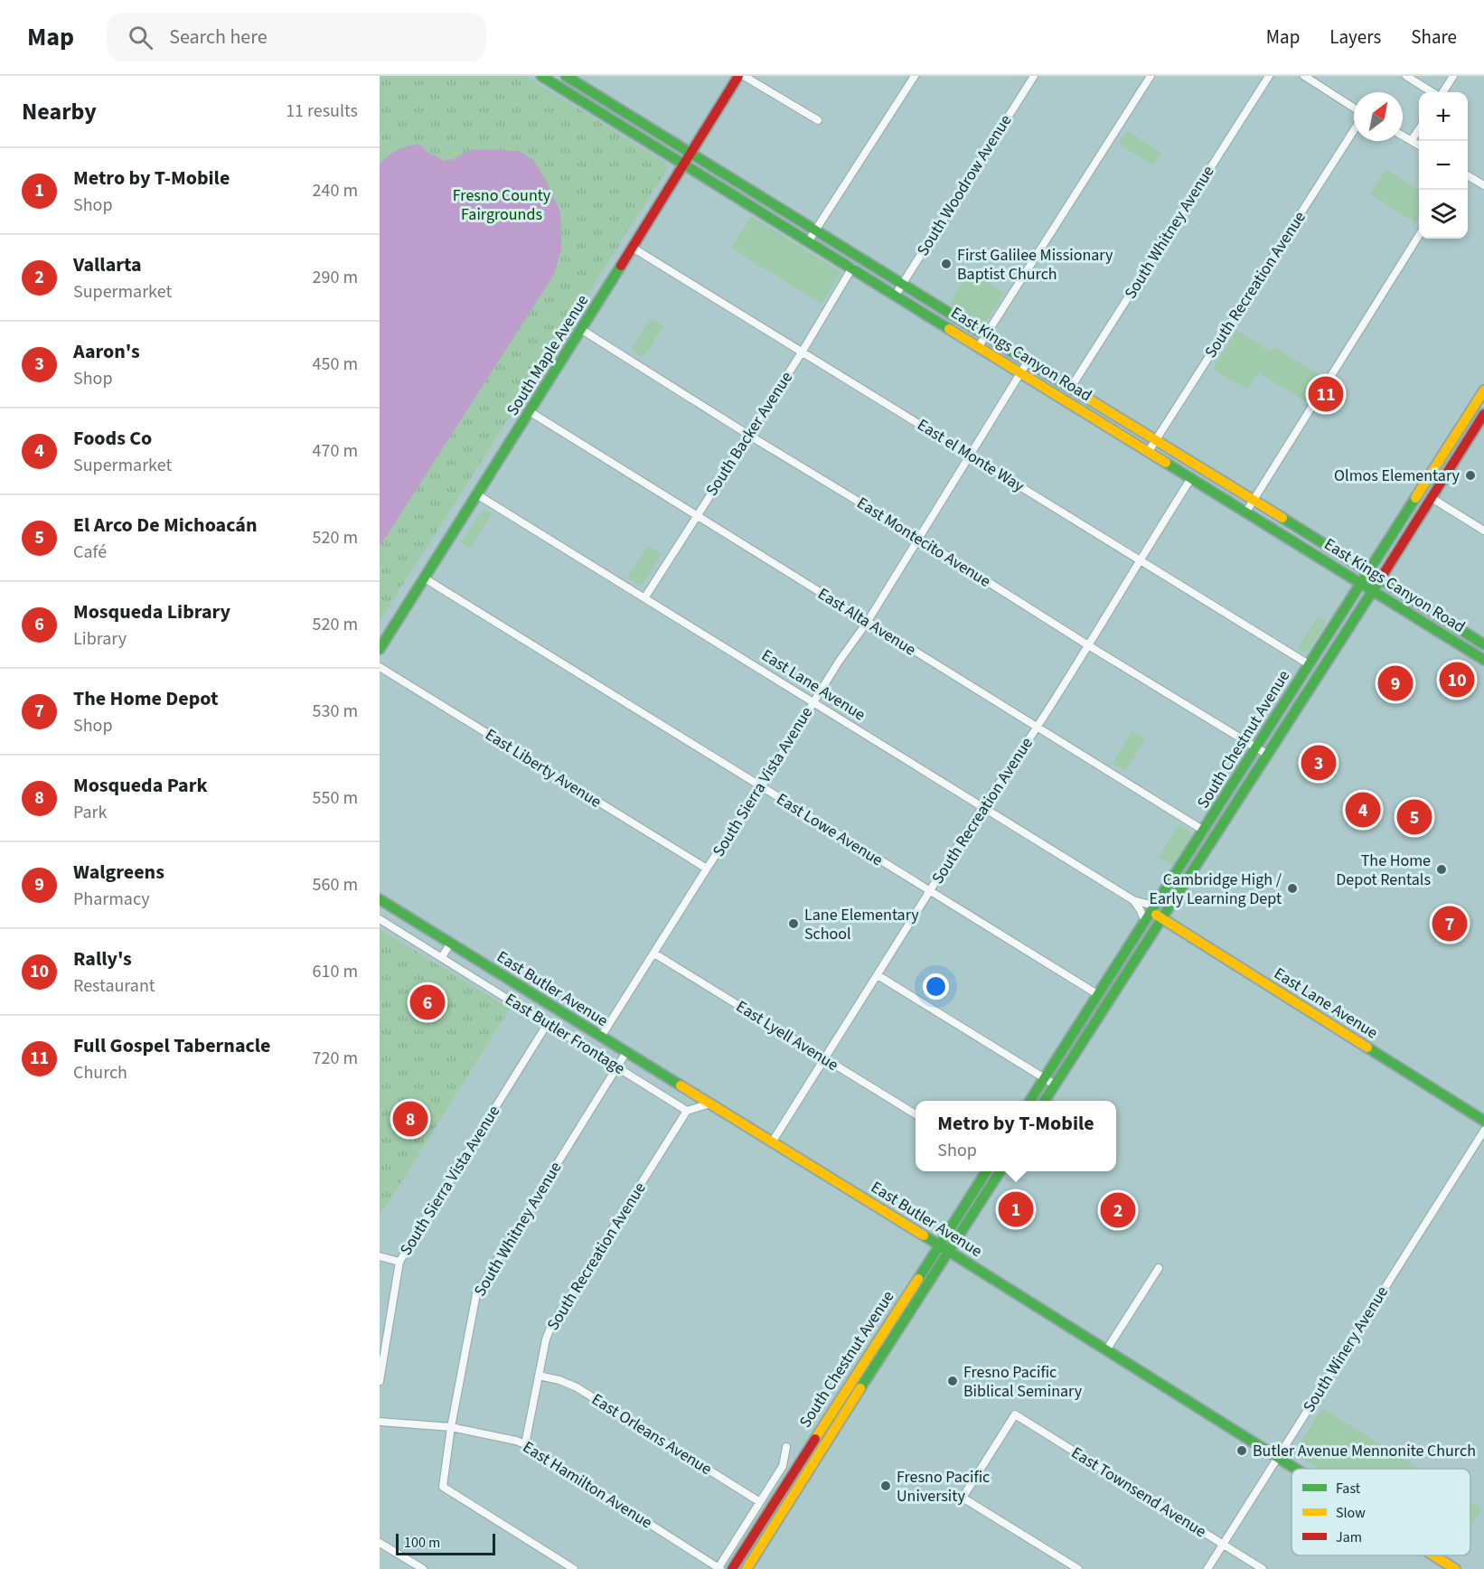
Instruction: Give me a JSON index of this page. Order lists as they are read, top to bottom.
{
  "streets": {
    "main road": [
      "East Kings Canyon Road",
      "South Maple Avenue",
      "East Lane Avenue",
      "South Chestnut Avenue",
      "East Butler Avenue"
    ],
    "street": [
      "South Woodrow Avenue",
      "South Whitney Avenue",
      "South Recreation Avenue",
      "South Backer Avenue",
      "East el Monte Way",
      "East Montecito Avenue",
      "East Alta Avenue",
      "East Liberty Avenue",
      "South Sierra Vista Avenue",
      "East Lowe Avenue",
      "East Butler Frontage",
      "East Lyell Avenue",
      "South Winery Avenue",
      "East Orleans Avenue",
      "East Hamilton Avenue",
      "East Townsend Avenue"
    ]
  },
  "crossings": [
    ["South Woodrow Avenue", "East Kings Canyon Road"],
    ["South Whitney Avenue", "East Kings Canyon Road"],
    ["South Whitney Avenue", "East Butler Avenue"],
    ["South Whitney Avenue", "East Butler Frontage"],
    ["South Whitney Avenue", "East Hamilton Avenue"],
    ["South Recreation Avenue", "East Kings Canyon Road"],
    ["South Recreation Avenue", "East el Monte Way"],
    ["South Recreation Avenue", "East Montecito Avenue"],
    ["South Recreation Avenue", "East Alta Avenue"],
    ["South Recreation Avenue", "East Lane Avenue"],
    ["South Recreation Avenue", "East Lowe Avenue"],
    ["South Recreation Avenue", "East Butler Avenue"],
    ["South Recreation Avenue", "East Butler Frontage"],
    ["South Recreation Avenue", "East Lyell Avenue"],
    ["South Recreation Avenue", "East Orleans Avenue"],
    ["South Recreation Avenue", "East Hamilton Avenue"],
    ["East Kings Canyon Road", "South Maple Avenue"],
    ["East Kings Canyon Road", "South Backer Avenue"],
    ["East Kings Canyon Road", "South Chestnut Avenue"],
    ["East Kings Canyon Road", "South Sierra Vista Avenue"],
    ["South Maple Avenue", "East el Monte Way"],
    ["South Maple Avenue", "East Montecito Avenue"],
    ["South Maple Avenue", "East Alta Avenue"],
    ["South Maple Avenue", "East Lane Avenue"],
    ["South Maple Avenue", "East Lowe Avenue"],
    ["South Backer Avenue", "East el Monte Way"],
    ["South Backer Avenue", "East Montecito Avenue"],
    ["South Backer Avenue", "East Alta Avenue"],
    ["South Backer Avenue", "East Lane Avenue"],
    ["East el Monte Way", "South Chestnut Avenue"],
    ["East el Monte Way", "South Sierra Vista Avenue"],
    ["East Montecito Avenue", "South Chestnut Avenue"],
    ["East Montecito Avenue", "South Sierra Vista Avenue"],
    ["East Alta Avenue", "South Chestnut Avenue"],
    ["East Alta Avenue", "South Sierra Vista Avenue"],
    ["East Lane Avenue", "South Chestnut Avenue"],
    ["East Lane Avenue", "South Sierra Vista Avenue"],
    ["South Chestnut Avenue", "East Lowe Avenue"],
    ["South Chestnut Avenue", "East Butler Avenue"],
    ["East Liberty Avenue", "South Sierra Vista Avenue"],
    ["South Sierra Vista Avenue", "East Lowe Avenue"],
    ["South Sierra Vista Avenue", "East Butler Avenue"],
    ["South Sierra Vista Avenue", "East Butler Frontage"],
    ["South Sierra Vista Avenue", "East Lyell Avenue"],
    ["East Butler Avenue", "South Winery Avenue"],
    ["South Winery Avenue", "East Townsend Avenue"]
  ],
  "parks": ["Fresno County Fairgrounds"],
  "places": [
    "First Galilee Missionary Baptist Church",
    "Olmos Elementary",
    "The Home Depot Rentals",
    "Cambridge High / Early Learning Dept",
    "Lane Elementary School",
    "Fresno Pacific Biblical Seminary",
    "Butler Avenue Mennonite Church",
    "Fresno Pacific University"
  ],
  "legend": ["Fast", "Slow", "Jam"],
  "scale_bar": "100 m",
  "north": "top right",
  "page": {
    "header": "Map",
    "search": "Search here",
    "nav": ["Map", "Layers", "Share"],
    "heading": ["Nearby", "11 results"],
    "map_buttons": ["+", "−"],
    "list": [
      {
        "mark": "1",
        "name": "Metro by T-Mobile",
        "note": "Shop",
        "value": "240 m"
      },
      {
        "mark": "2",
        "name": "Vallarta",
        "note": "Supermarket",
        "value": "290 m"
      },
      {
        "mark": "3",
        "name": "Aaron's",
        "note": "Shop",
        "value": "450 m"
      },
      {
        "mark": "4",
        "name": "Foods Co",
        "note": "Supermarket",
        "value": "470 m"
      },
      {
        "mark": "5",
        "name": "El Arco De Michoacán",
        "note": "Café",
        "value": "520 m"
      },
      {
        "mark": "6",
        "name": "Mosqueda Library",
        "note": "Library",
        "value": "520 m"
      },
      {
        "mark": "7",
        "name": "The Home Depot",
        "note": "Shop",
        "value": "530 m"
      },
      {
        "mark": "8",
        "name": "Mosqueda Park",
        "note": "Park",
        "value": "550 m"
      },
      {
        "mark": "9",
        "name": "Walgreens",
        "note": "Pharmacy",
        "value": "560 m"
      },
      {
        "mark": "10",
        "name": "Rally's",
        "note": "Restaurant",
        "value": "610 m"
      },
      {
        "mark": "11",
        "name": "Full Gospel Tabernacle",
        "note": "Church",
        "value": "720 m"
      }
    ],
    "pins": [
      "11",
      "10",
      "9",
      "3",
      "4",
      "5",
      "7",
      "6",
      "8",
      "1",
      "2"
    ],
    "popup": ["Metro by T-Mobile", "Shop"],
    "scale": "100 m"
  }
}
